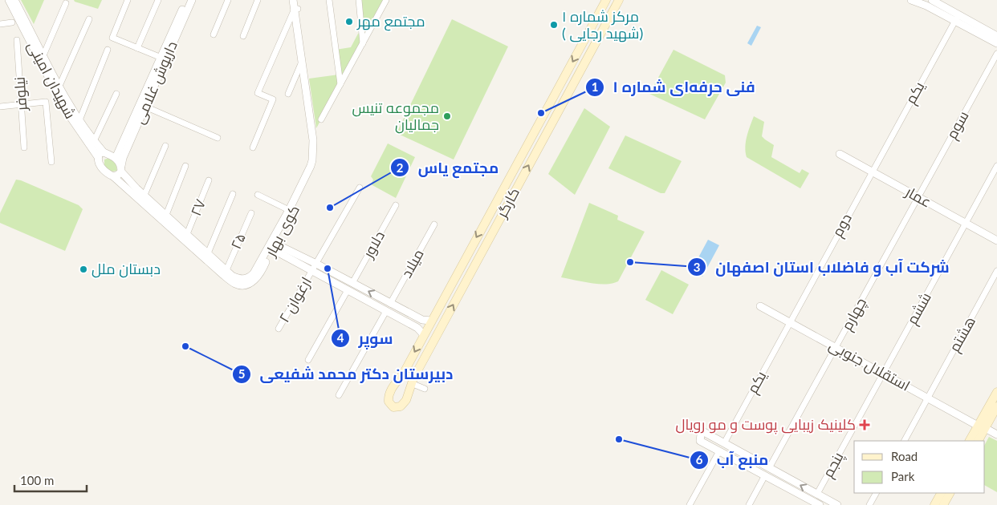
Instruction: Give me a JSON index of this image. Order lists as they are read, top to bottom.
{
  "streets": {
    "main road": ["کارگر"],
    "street": [
      "شهیدان امینی",
      "داریوش غلامی",
      "یکم",
      "نیلوفر",
      "سوم",
      "عمار",
      "۲۷",
      "دوم",
      "کوی بهار",
      "۲۵",
      "دلاور",
      "میلاد",
      "ارغوان ۲",
      "ششم",
      "چهارم",
      "هشتم",
      "استقلال جنوبی",
      "پنجم"
    ]
  },
  "crossings": [
    ["شهیدان امینی", "داریوش غلامی"],
    ["شهیدان امینی", "کوی بهار"],
    ["داریوش غلامی", "کوی بهار"],
    ["یکم", "عمار"],
    ["یکم", "دوم"],
    ["یکم", "استقلال جنوبی"],
    ["سوم", "عمار"],
    ["سوم", "چهارم"],
    ["عمار", "دوم"],
    ["عمار", "ششم"],
    ["عمار", "چهارم"],
    ["۲۷", "کوی بهار"],
    ["دوم", "استقلال جنوبی"],
    ["کوی بهار", "۲۵"],
    ["ششم", "استقلال جنوبی"],
    ["ششم", "پنجم"],
    ["چهارم", "استقلال جنوبی"],
    ["هشتم", "استقلال جنوبی"],
    ["استقلال جنوبی", "پنجم"]
  ],
  "places": {
    "other": [
      "مجتمع مهر",
      "مرکز شماره ۱ ( شهید رجایی)",
      "فنی حرفه‌ای شماره ۱",
      "مجموعه تنیس جمالیان",
      "مجتمع یاس",
      "شرکت آب و فاضلاب استان اصفهان",
      "سوپر",
      "دبستان ملل",
      "دبیرستان دکتر محمد شفیعی",
      "منبع آب"
    ],
    "health": ["کلینیک زیبایی پوست و مو رویال"]
  },
  "legend": ["Road", "Park"],
  "scale_bar": "100 m"
}
